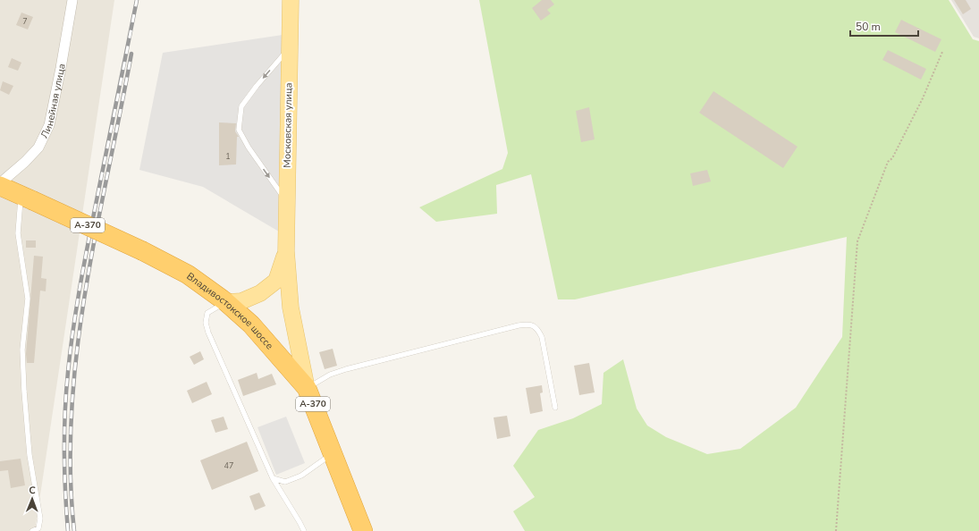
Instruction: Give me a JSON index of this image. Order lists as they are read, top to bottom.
{
  "streets": {
    "highway": ["А-370", "Владивостокское шоссе"],
    "main road": ["Московская улица"],
    "street": ["Линейная улица"]
  },
  "crossings": [
    ["Московская улица", "Владивостокское шоссе"]
  ],
  "house_numbers": ["7", "1", "47"],
  "scale_bar": "50 m",
  "north": "top"
}
